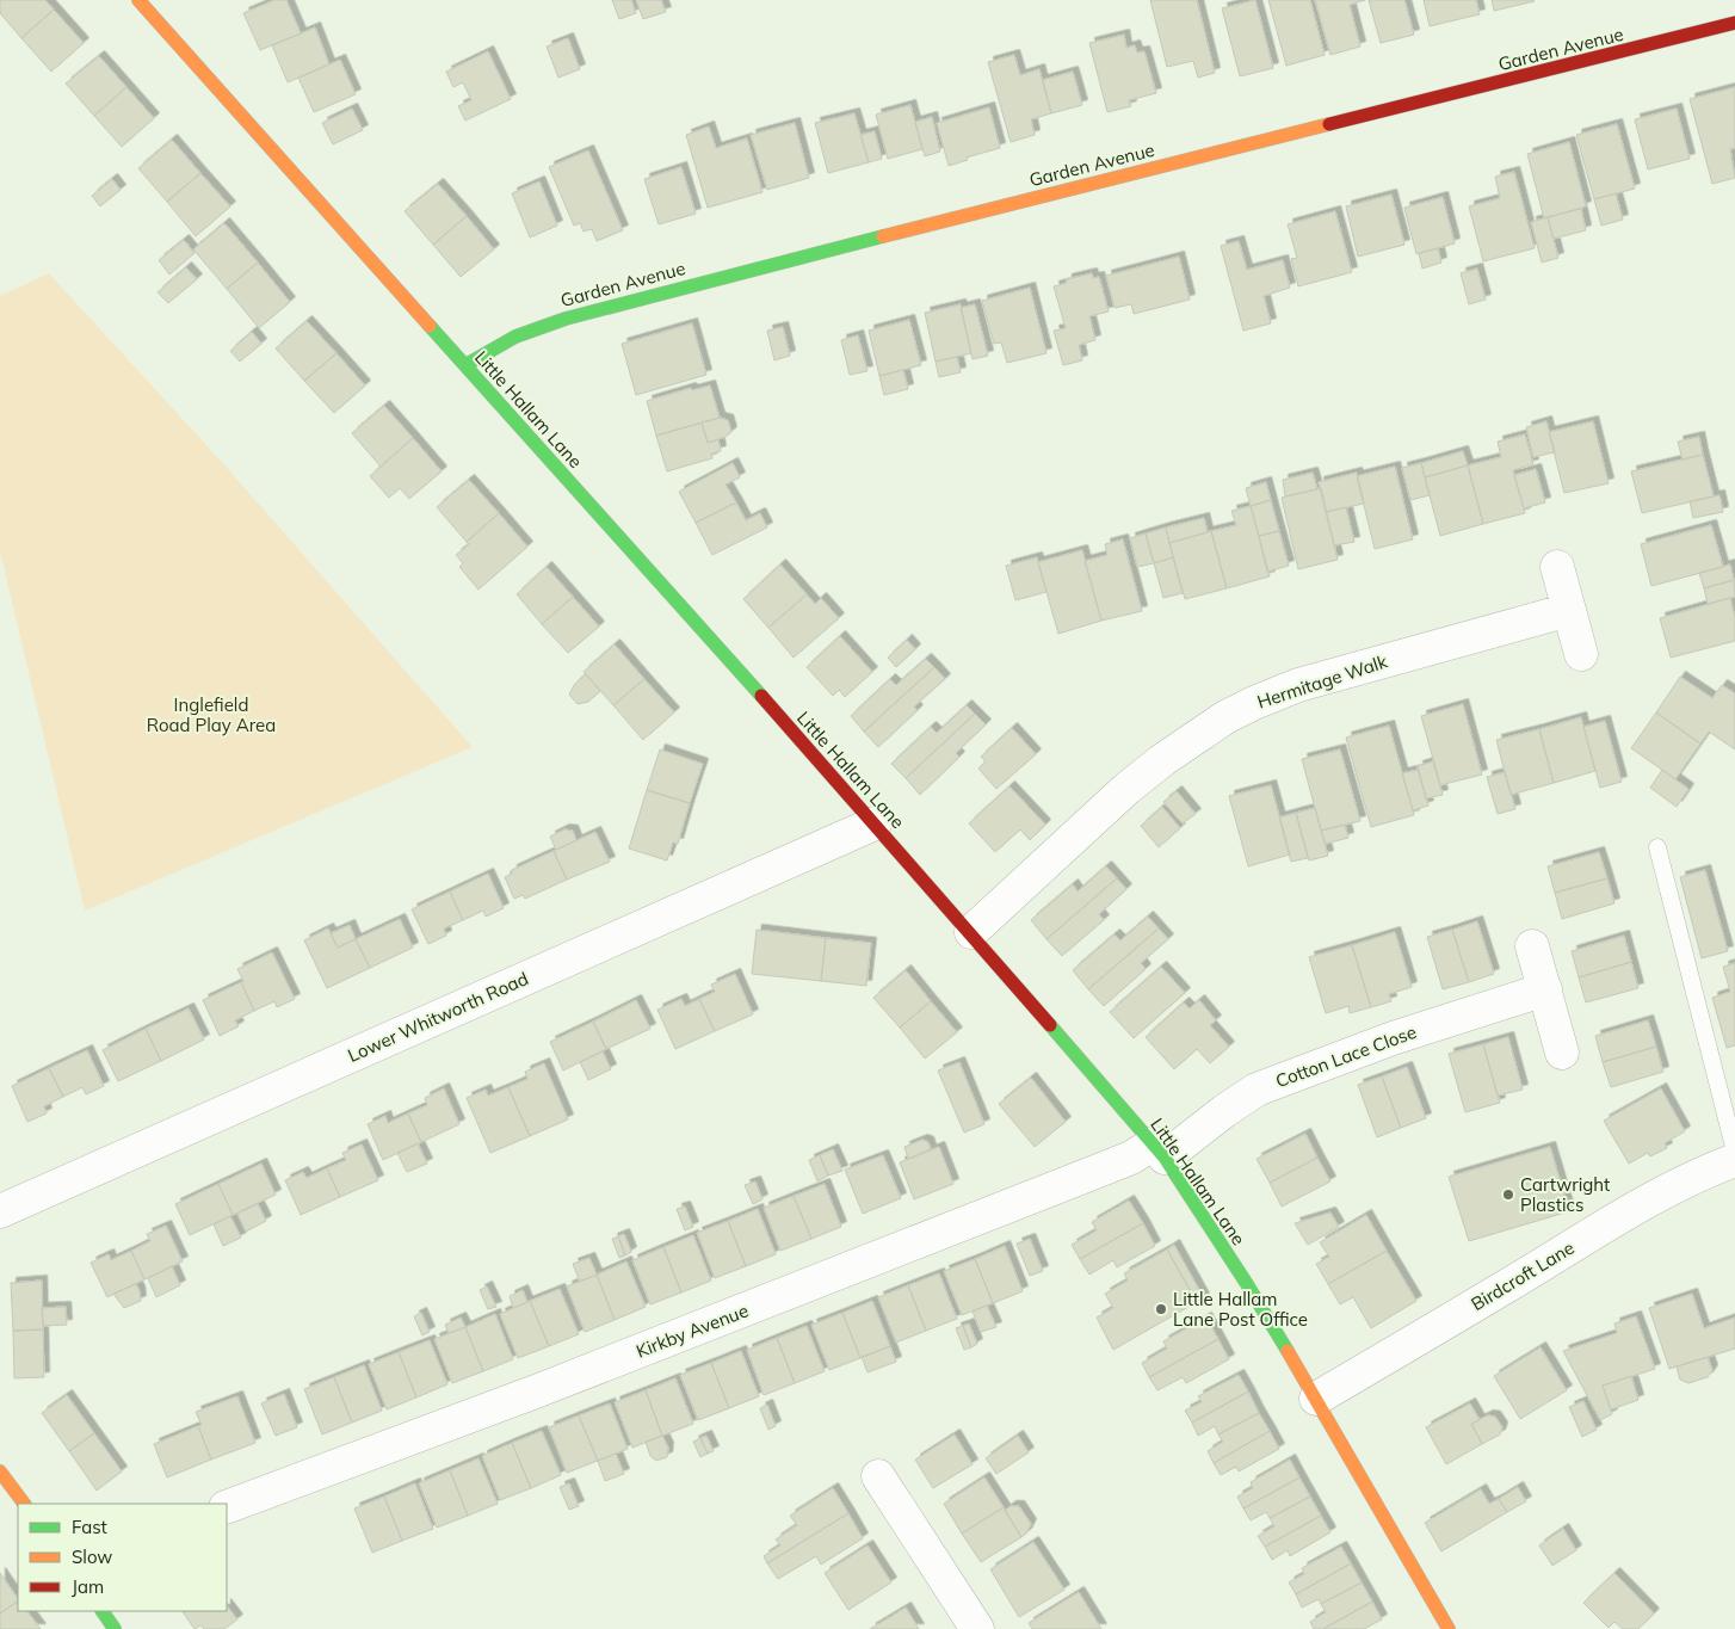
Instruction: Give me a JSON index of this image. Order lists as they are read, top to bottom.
{
  "streets": {
    "street": [
      "Garden Avenue",
      "Little Hallam Lane",
      "Hermitage Walk",
      "Lower Whitworth Road",
      "Cotton Lace Close",
      "Birdcroft Lane",
      "Kirkby Avenue"
    ]
  },
  "crossings": [
    ["Garden Avenue", "Little Hallam Lane"],
    ["Little Hallam Lane", "Hermitage Walk"],
    ["Little Hallam Lane", "Lower Whitworth Road"],
    ["Little Hallam Lane", "Cotton Lace Close"],
    ["Little Hallam Lane", "Birdcroft Lane"],
    ["Little Hallam Lane", "Kirkby Avenue"],
    ["Cotton Lace Close", "Kirkby Avenue"]
  ],
  "parks": ["Inglefield Road Play Area"],
  "places": ["Cartwright Plastics", "Little Hallam Lane Post Office"],
  "legend": ["Fast", "Slow", "Jam"]
}
